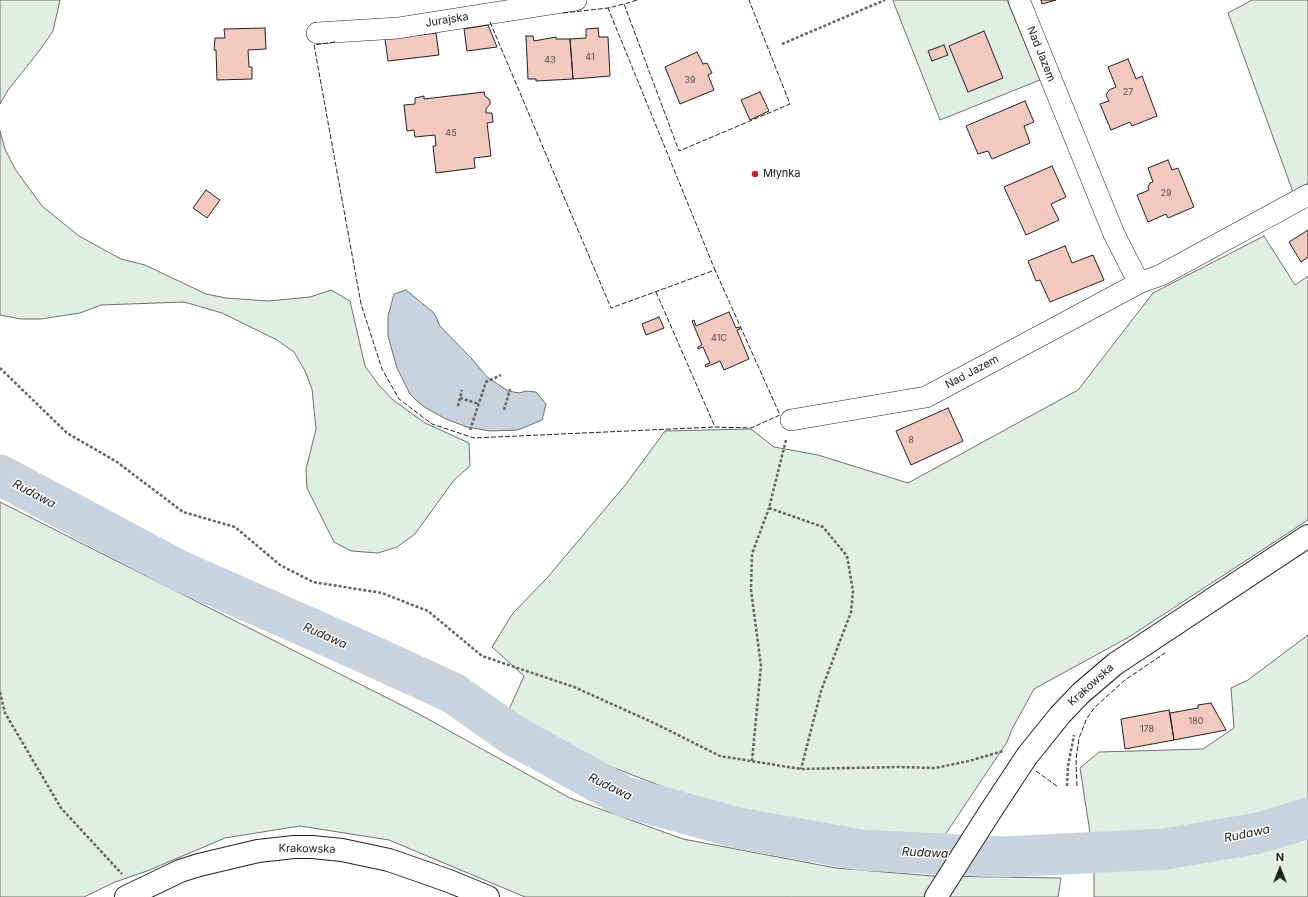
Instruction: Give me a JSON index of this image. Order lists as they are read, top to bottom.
{
  "streets": {
    "street": ["Jurajska", "Nad Jazem", "Krakowska"]
  },
  "water": ["Rudawa"],
  "places": ["Młynka"],
  "house_numbers": [
    "41",
    "43",
    "39",
    "27",
    "45",
    "29",
    "41C",
    "8",
    "180",
    "178"
  ],
  "north": "top"
}
